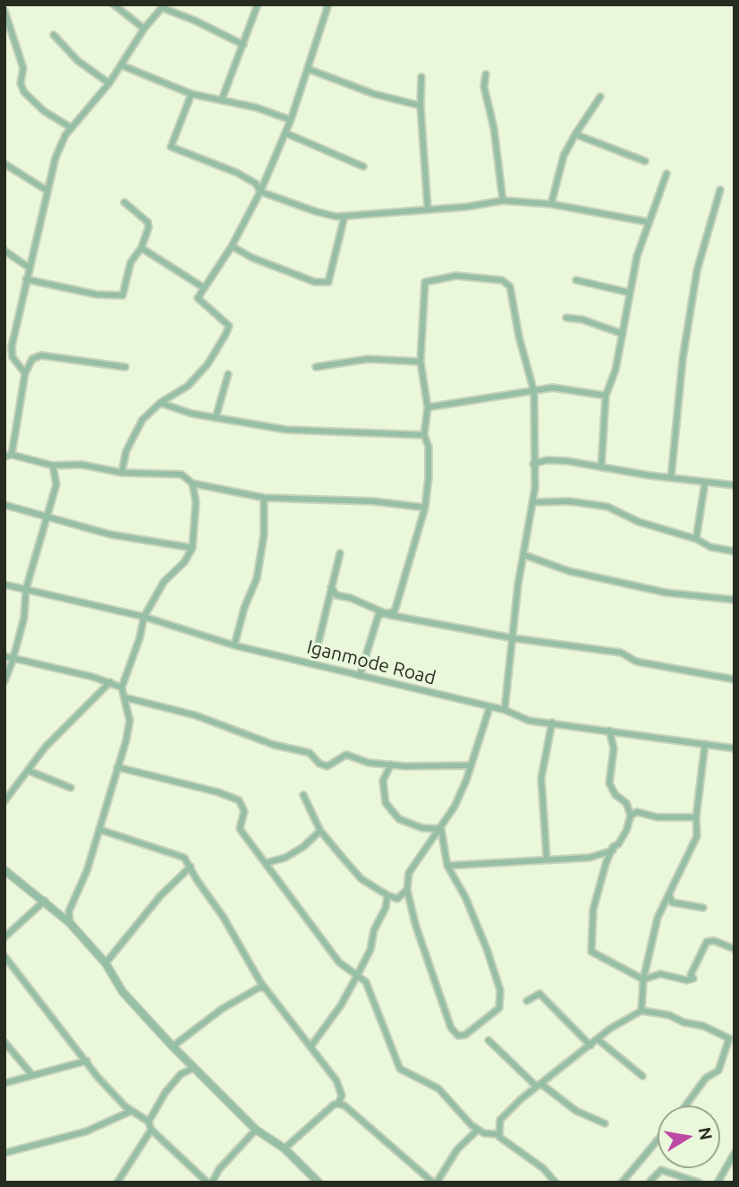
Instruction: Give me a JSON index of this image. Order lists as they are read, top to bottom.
{
  "streets": {
    "street": ["Iganmode Road"]
  },
  "north": "right"
}
